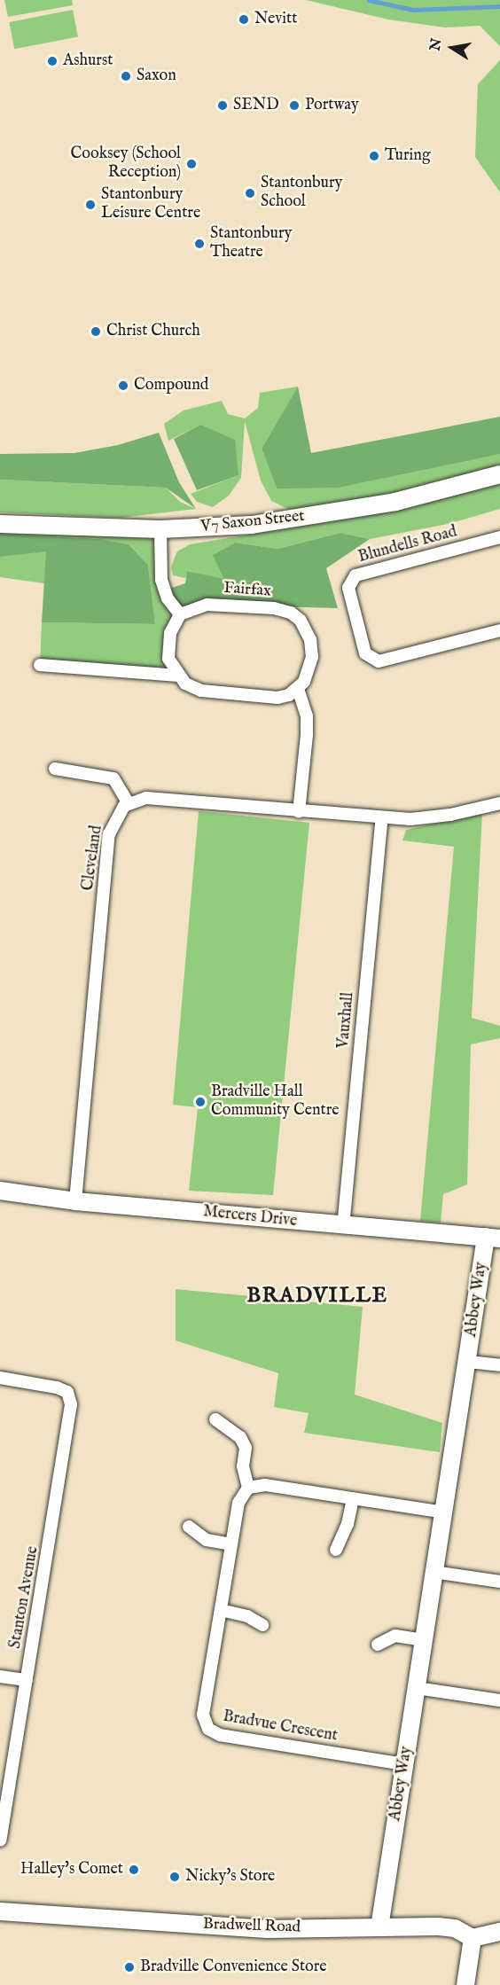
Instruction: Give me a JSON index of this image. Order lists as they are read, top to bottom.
{
  "streets": {
    "street": [
      "V7 Saxon Street",
      "Blundells Road",
      "Fairfax",
      "Cleveland",
      "Vauxhall",
      "Mercers Drive",
      "Abbey Way",
      "Stanton Avenue",
      "Bradvue Crescent",
      "Bradwell Road"
    ]
  },
  "crossings": [
    ["Cleveland", "Mercers Drive"],
    ["Vauxhall", "Mercers Drive"],
    ["Mercers Drive", "Abbey Way"],
    ["Abbey Way", "Bradvue Crescent"],
    ["Abbey Way", "Bradwell Road"]
  ],
  "districts": ["BRADVILLE"],
  "places": [
    "Nevitt",
    "Ashurst",
    "Saxon",
    "SEND",
    "Portway",
    "Turing",
    "Cooksey (School Reception)",
    "Stantonbury School",
    "Stantonbury Leisure Centre",
    "Stantonbury Theatre",
    "Christ Church",
    "Compound",
    "Bradville Hall Community Centre",
    "Halley's Comet",
    "Nicky's Store",
    "Bradville Convenience Store"
  ],
  "north": "left"
}
